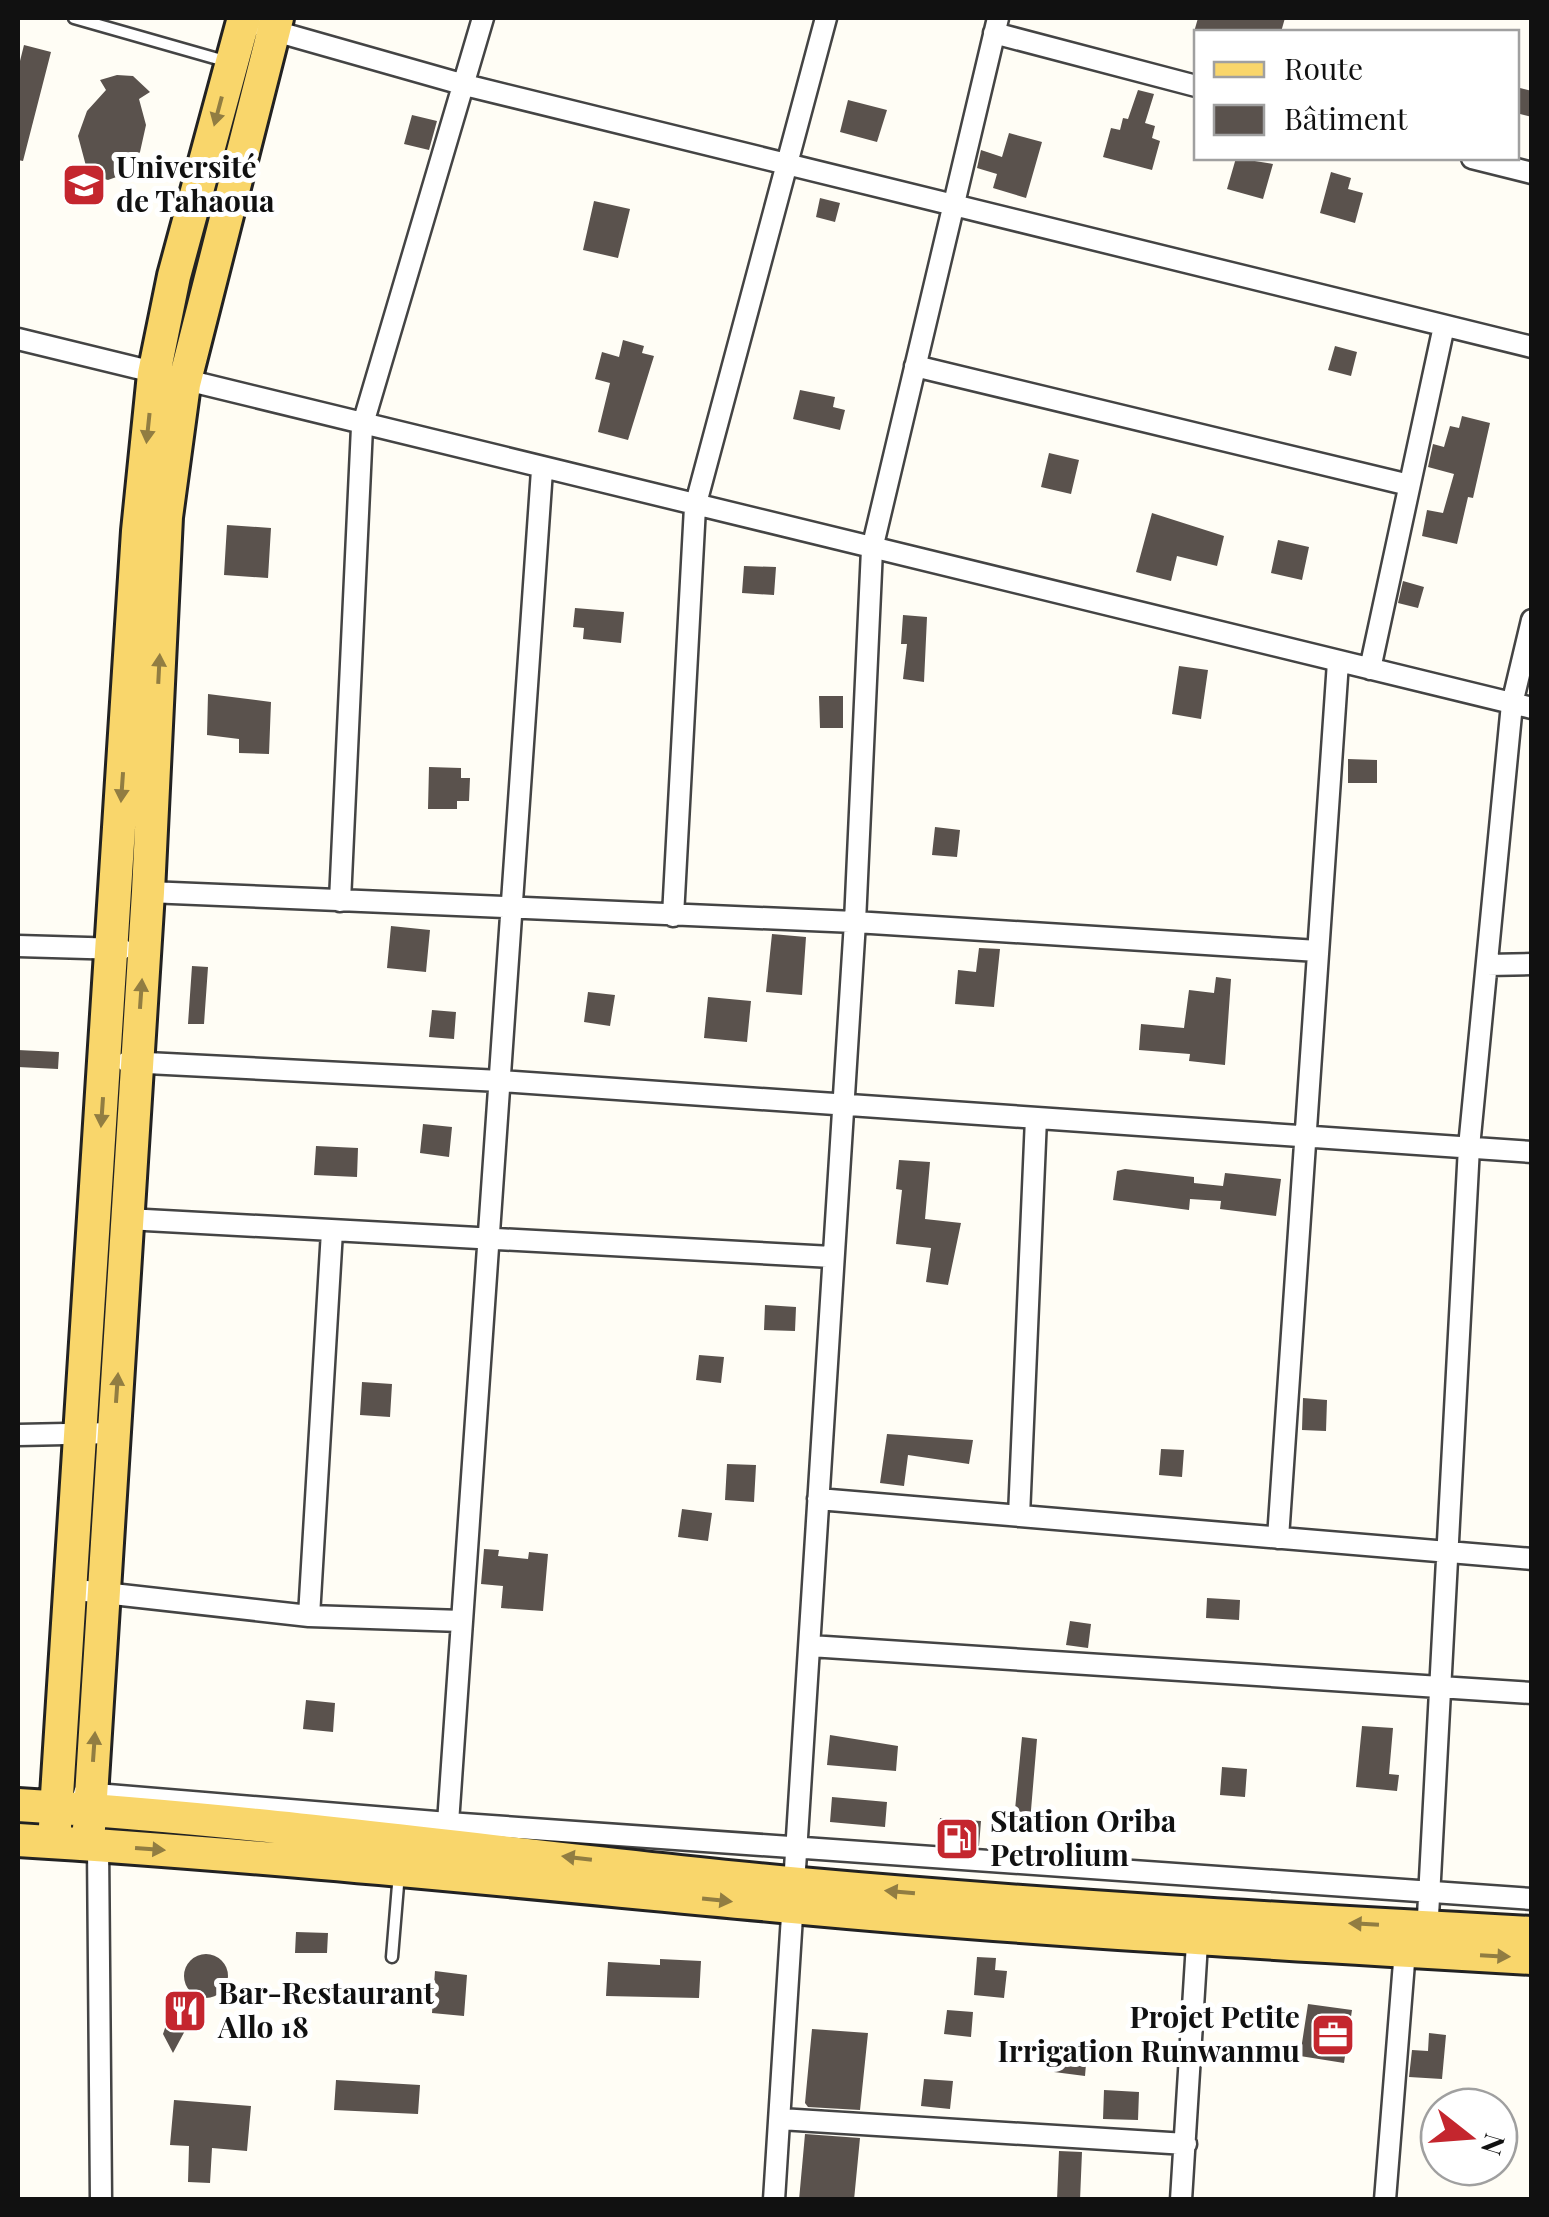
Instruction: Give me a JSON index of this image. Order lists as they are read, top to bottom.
{
  "places": {
    "school or university": ["Université de Tahaoua"],
    "fuel station": ["Station Oriba Petrolium"],
    "restaurant": ["Bar-Restaurant Allo 18"],
    "office": ["Projet Petite Irrigation Runwanmu"]
  },
  "legend": ["Route", "Bâtiment"],
  "north": "right"
}
